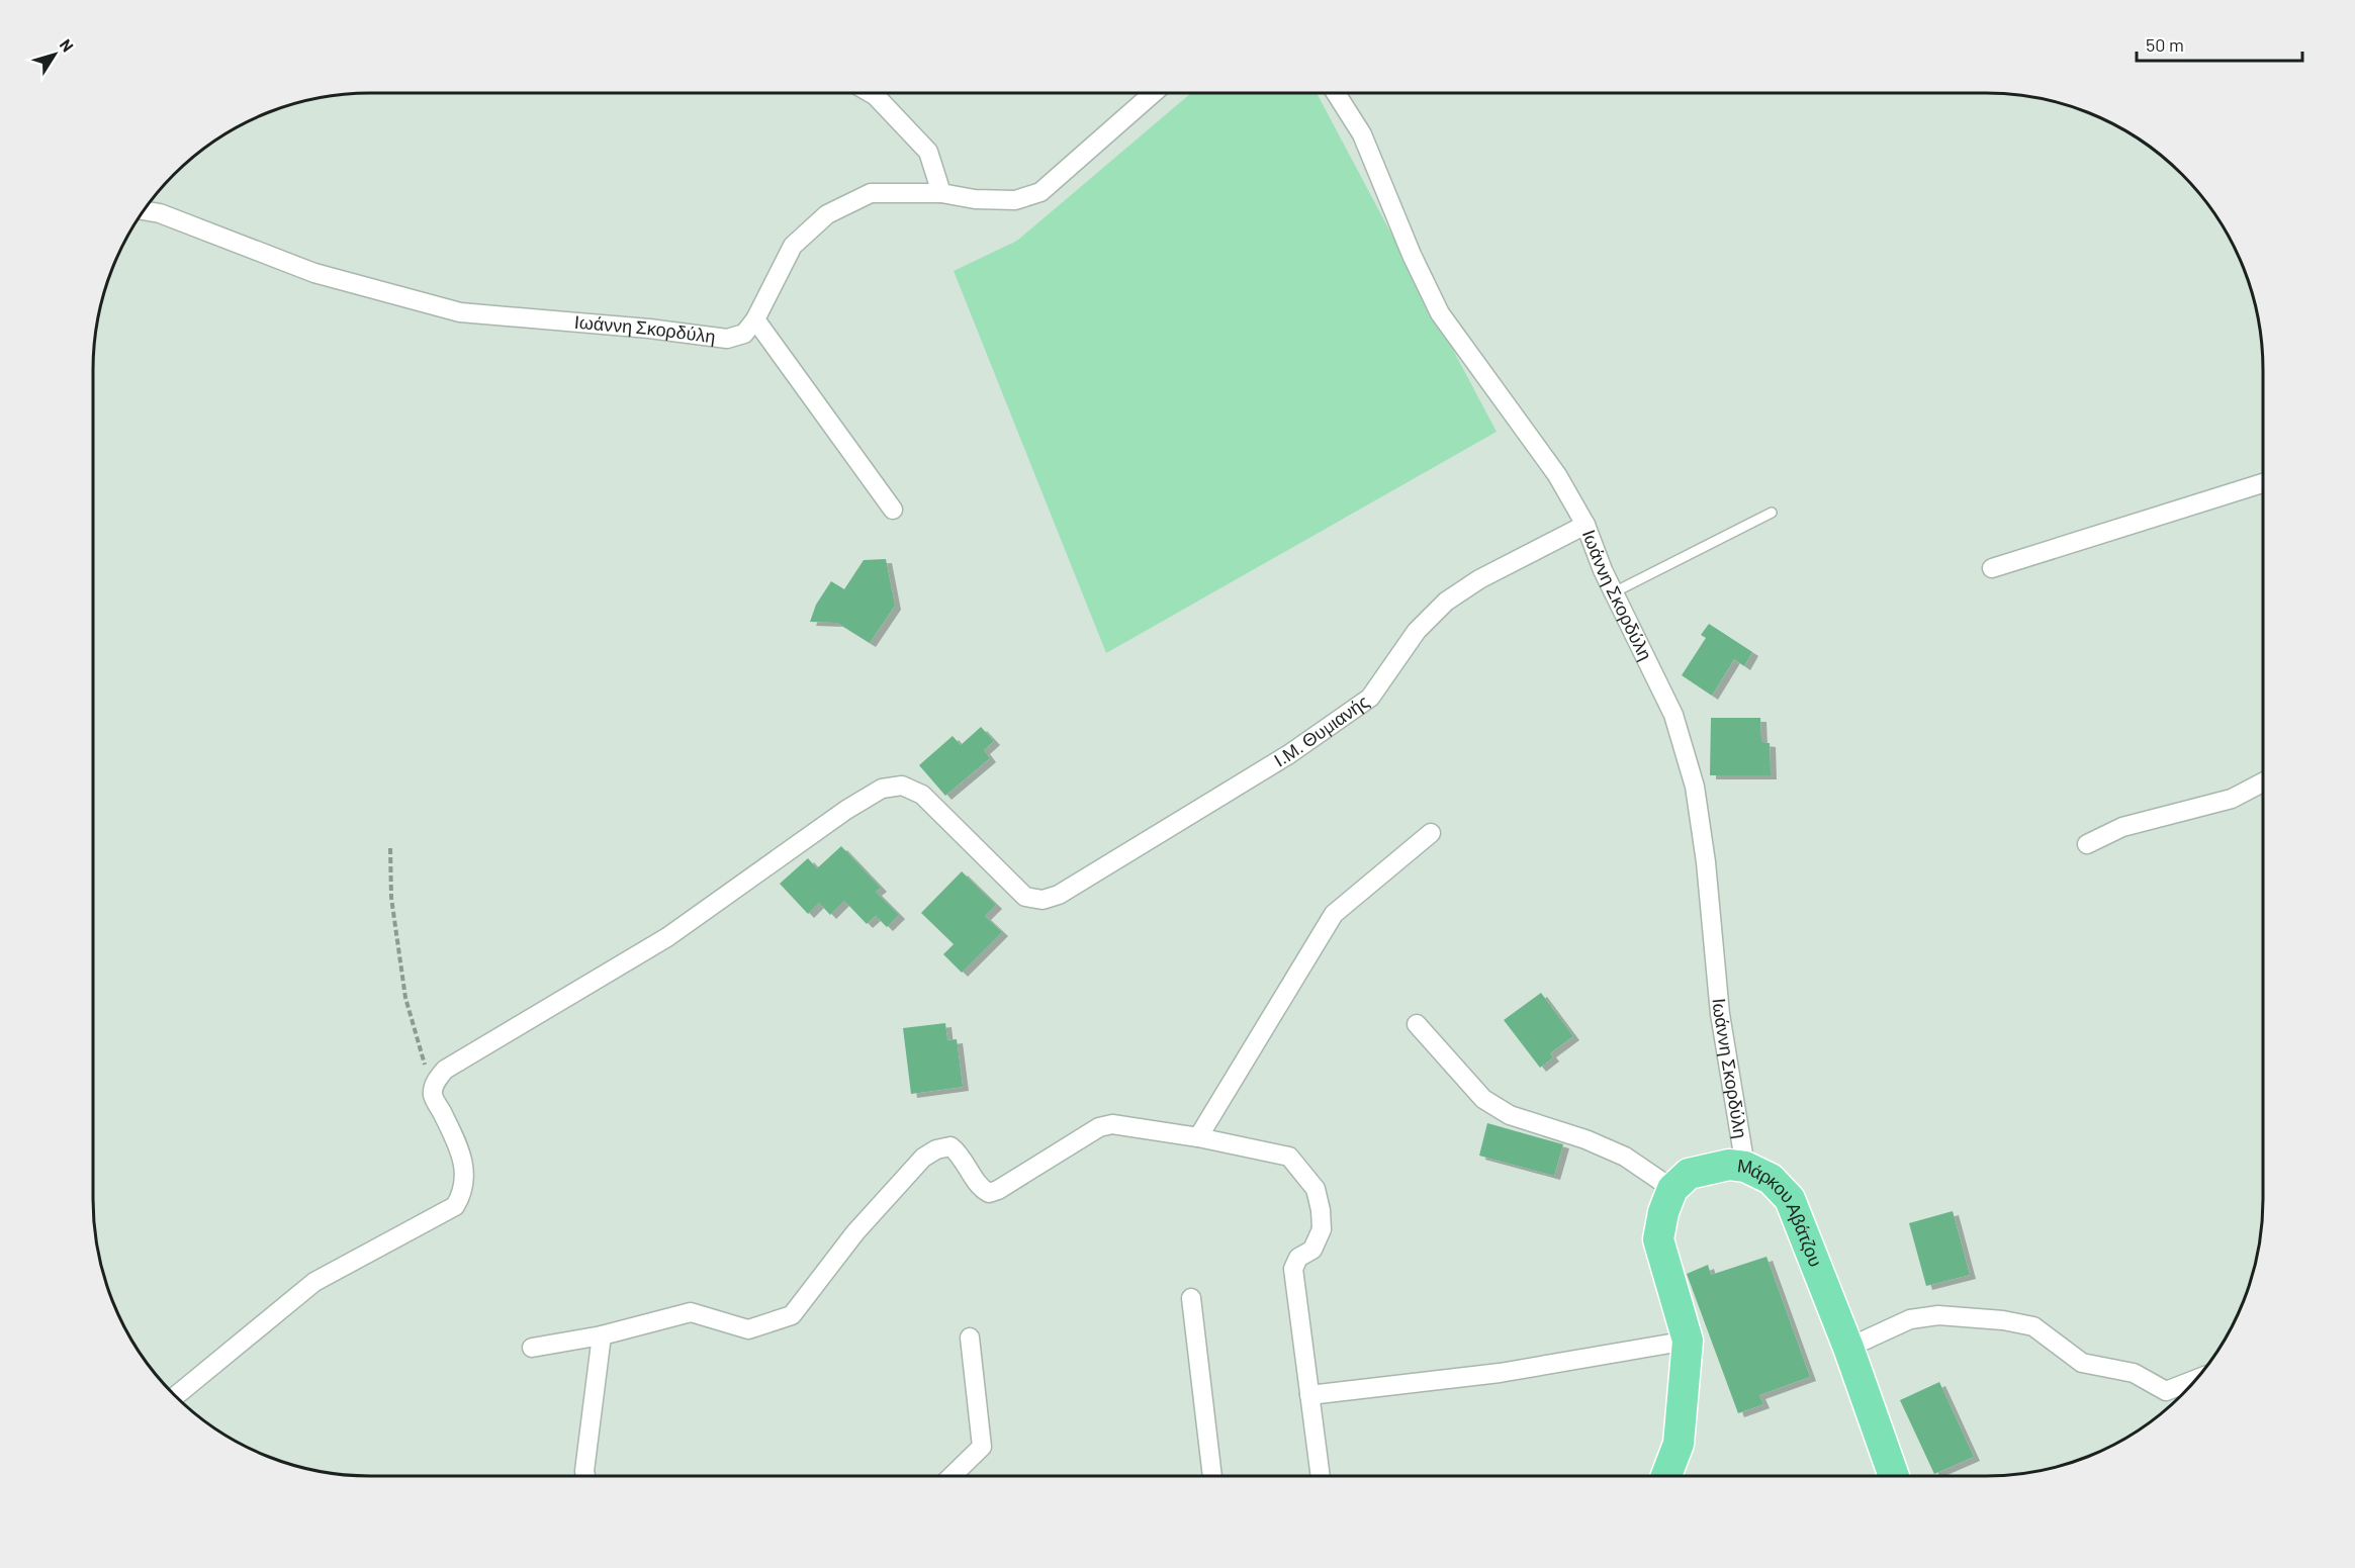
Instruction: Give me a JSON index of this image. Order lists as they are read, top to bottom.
{
  "streets": {
    "main road": ["Μάρκου Αβάτζου"],
    "street": ["Ιωάννη Σκορδύλη", "Ι.Μ. Θυμιανής"]
  },
  "crossings": [
    ["Ιωάννη Σκορδύλη", "Ι.Μ. Θυμιανής"],
    ["Ιωάννη Σκορδύλη", "Μάρκου Αβάτζου"]
  ],
  "scale_bar": "50 m",
  "north": "top right"
}
